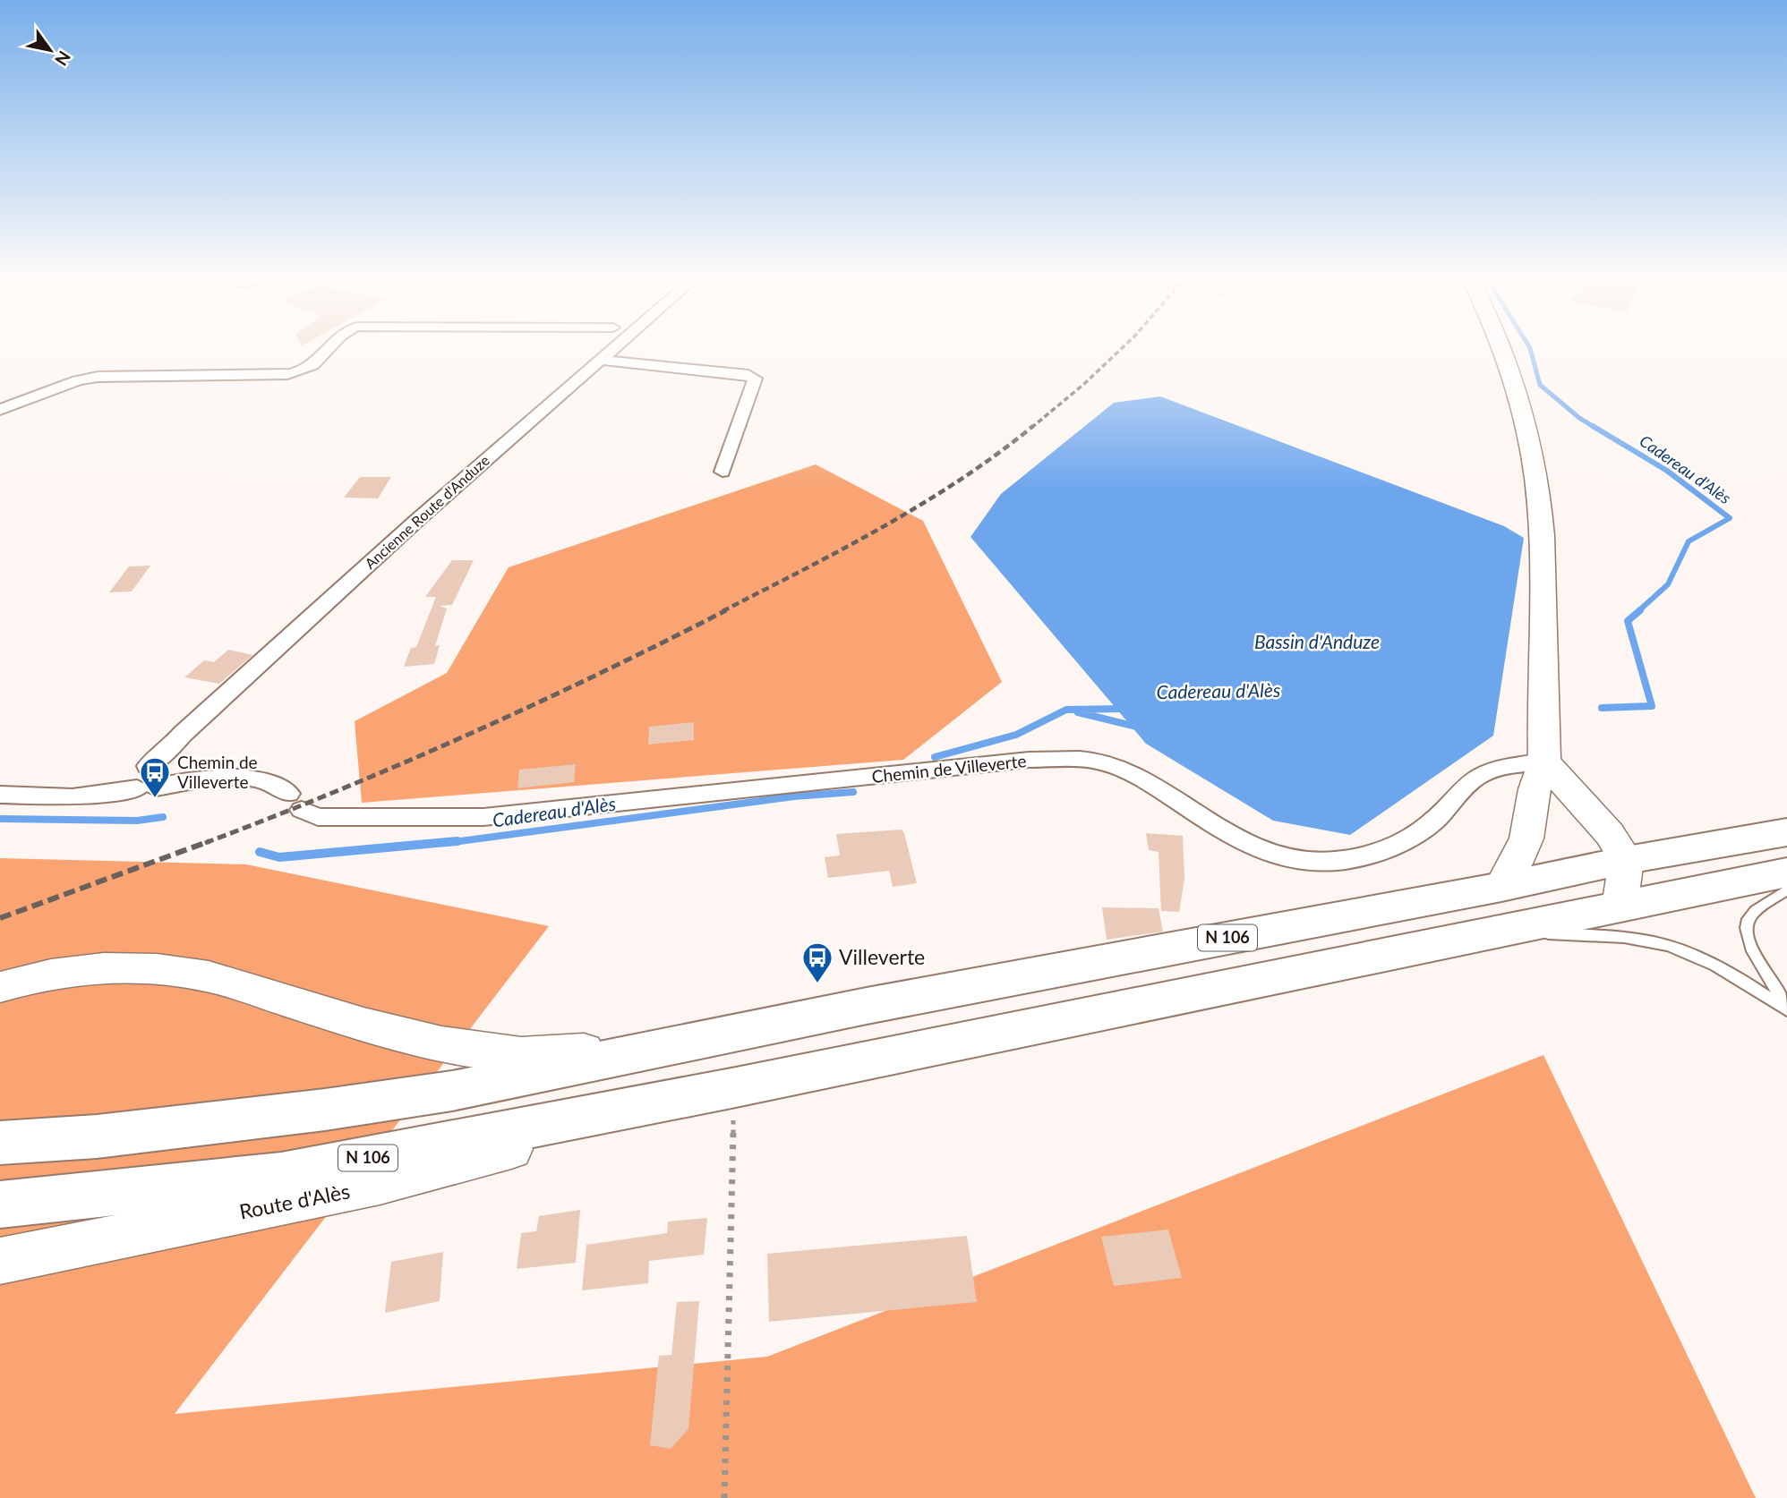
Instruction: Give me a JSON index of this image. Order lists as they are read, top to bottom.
{
  "streets": {
    "main road": ["N 106", "Route d'Alès"],
    "street": ["Ancienne Route d'Anduze", "Chemin de Villeverte"]
  },
  "crossings": [
    ["Ancienne Route d'Anduze", "Chemin de Villeverte"],
    ["N 106", "Route d'Alès"]
  ],
  "water": ["Cadereau d'Alès", "Bassin d'Anduze"],
  "places": {
    "bus stop": ["Chemin de Villeverte", "Villeverte"]
  },
  "north": "bottom right"
}
